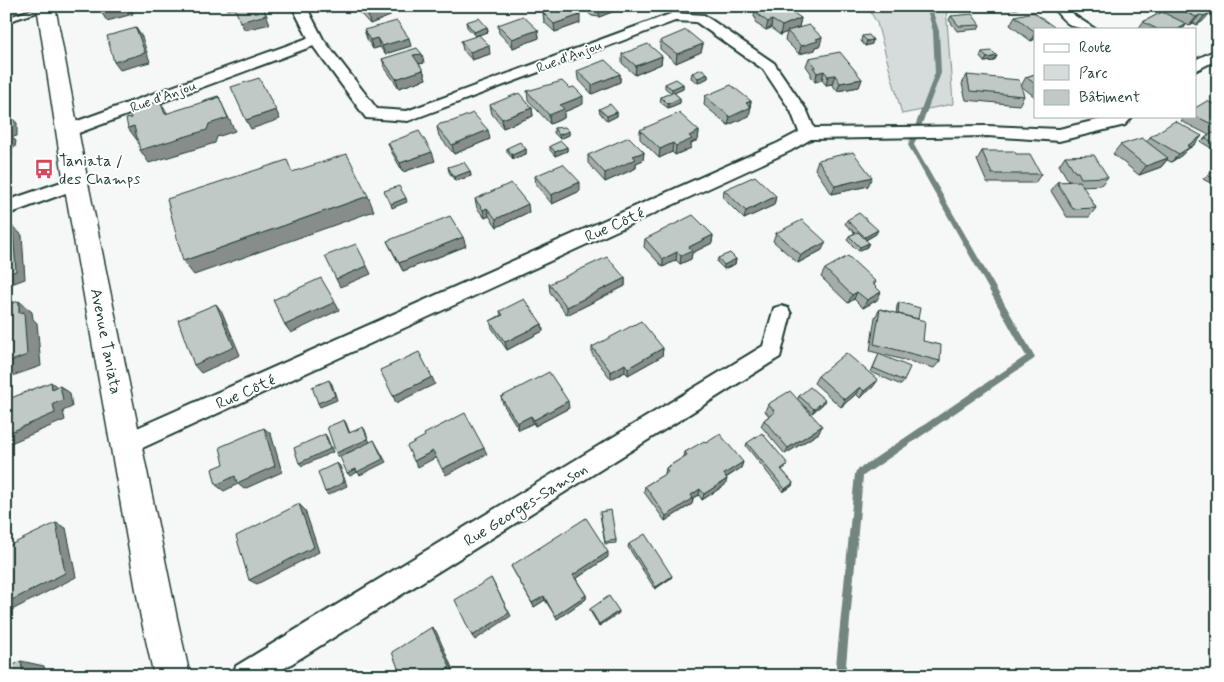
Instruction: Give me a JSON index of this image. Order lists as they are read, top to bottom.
{
  "streets": {
    "main road": ["Avenue Taniata"],
    "street": ["Rue d'Anjou", "Rue Côté", "Rue Georges-Samson"]
  },
  "crossings": [
    ["Rue d'Anjou", "Rue Côté"],
    ["Rue d'Anjou", "Avenue Taniata"],
    ["Rue Côté", "Avenue Taniata"]
  ],
  "places": {
    "bus stop": ["Taniata / des Champs"]
  },
  "legend": ["Route", "Parc", "Bâtiment"]
}
